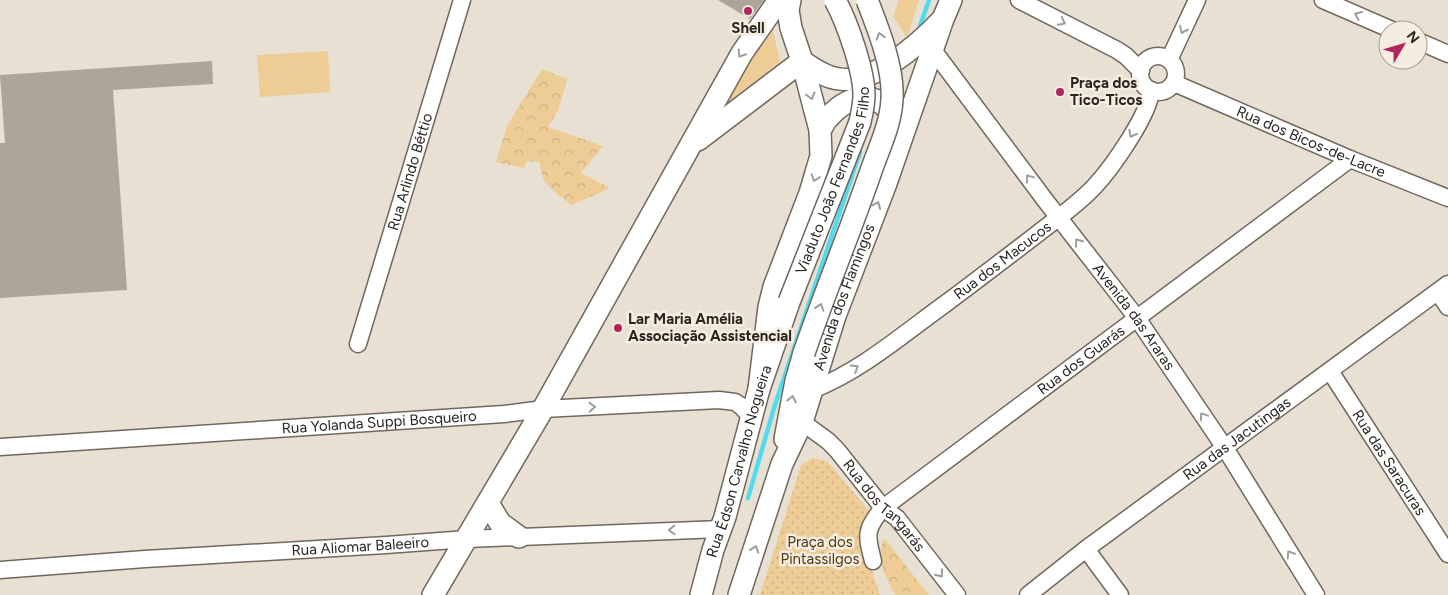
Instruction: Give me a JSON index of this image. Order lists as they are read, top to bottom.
{
  "streets": {
    "main road": ["Viaduto João Fernandes Filho", "Avenida dos Flamingos", "Rua Édson Carvalho Nogueira"],
    "street": [
      "Rua dos Bicos-de-Lacre",
      "Rua Arlindo Béttio",
      "Rua dos Macucos",
      "Avenida das Araras",
      "Rua dos Guarás",
      "Rua Yolanda Suppi Bosqueiro",
      "Rua das Jacutingas",
      "Rua das Saracuras",
      "Rua dos Tangarás",
      "Rua Aliomar Baleeiro"
    ]
  },
  "crossings": [
    ["Rua dos Bicos-de-Lacre", "Rua dos Macucos"],
    ["Rua dos Bicos-de-Lacre", "Rua dos Guarás"],
    ["Viaduto João Fernandes Filho", "Avenida dos Flamingos"],
    ["Viaduto João Fernandes Filho", "Rua Édson Carvalho Nogueira"],
    ["Rua dos Macucos", "Avenida dos Flamingos"],
    ["Rua dos Macucos", "Avenida das Araras"],
    ["Avenida dos Flamingos", "Avenida das Araras"],
    ["Avenida dos Flamingos", "Rua dos Tangarás"],
    ["Avenida das Araras", "Rua dos Guarás"],
    ["Avenida das Araras", "Rua das Jacutingas"],
    ["Rua dos Guarás", "Rua dos Tangarás"],
    ["Rua Yolanda Suppi Bosqueiro", "Rua Édson Carvalho Nogueira"],
    ["Rua das Jacutingas", "Rua das Saracuras"],
    ["Rua Édson Carvalho Nogueira", "Rua Aliomar Baleeiro"]
  ],
  "one_way": ["Avenida das Araras", "Rua dos Tangarás"],
  "parks": ["Praça dos Pintassilgos"],
  "places": ["Shell", "Praça dos Tico-Ticos", "Lar Maria Amélia Associação Assistencial"],
  "north": "top right"
}
